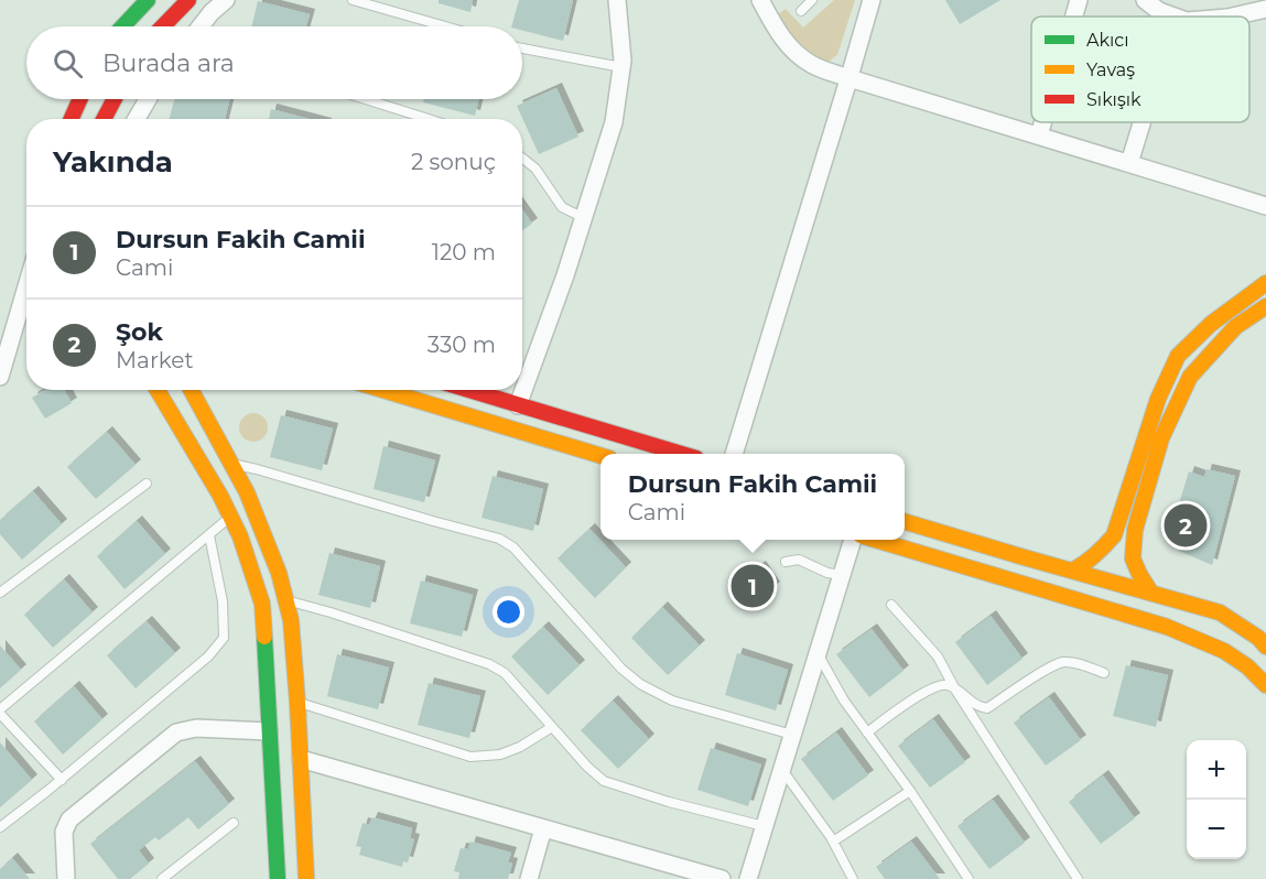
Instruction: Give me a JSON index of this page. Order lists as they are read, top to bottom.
{
  "legend": ["Akıcı", "Yavaş", "Sıkışık"],
  "page": {
    "search": "Burada ara",
    "heading": ["Yakında", "2 sonuç"],
    "list": [
      {
        "mark": "1",
        "name": "Dursun Fakih Camii",
        "note": "Cami",
        "value": "120 m"
      },
      {
        "mark": "2",
        "name": "Şok",
        "note": "Market",
        "value": "330 m"
      }
    ],
    "popup": ["Dursun Fakih Camii", "Cami"],
    "pins": ["2", "1"],
    "map_buttons": ["+", "−"]
  }
}
